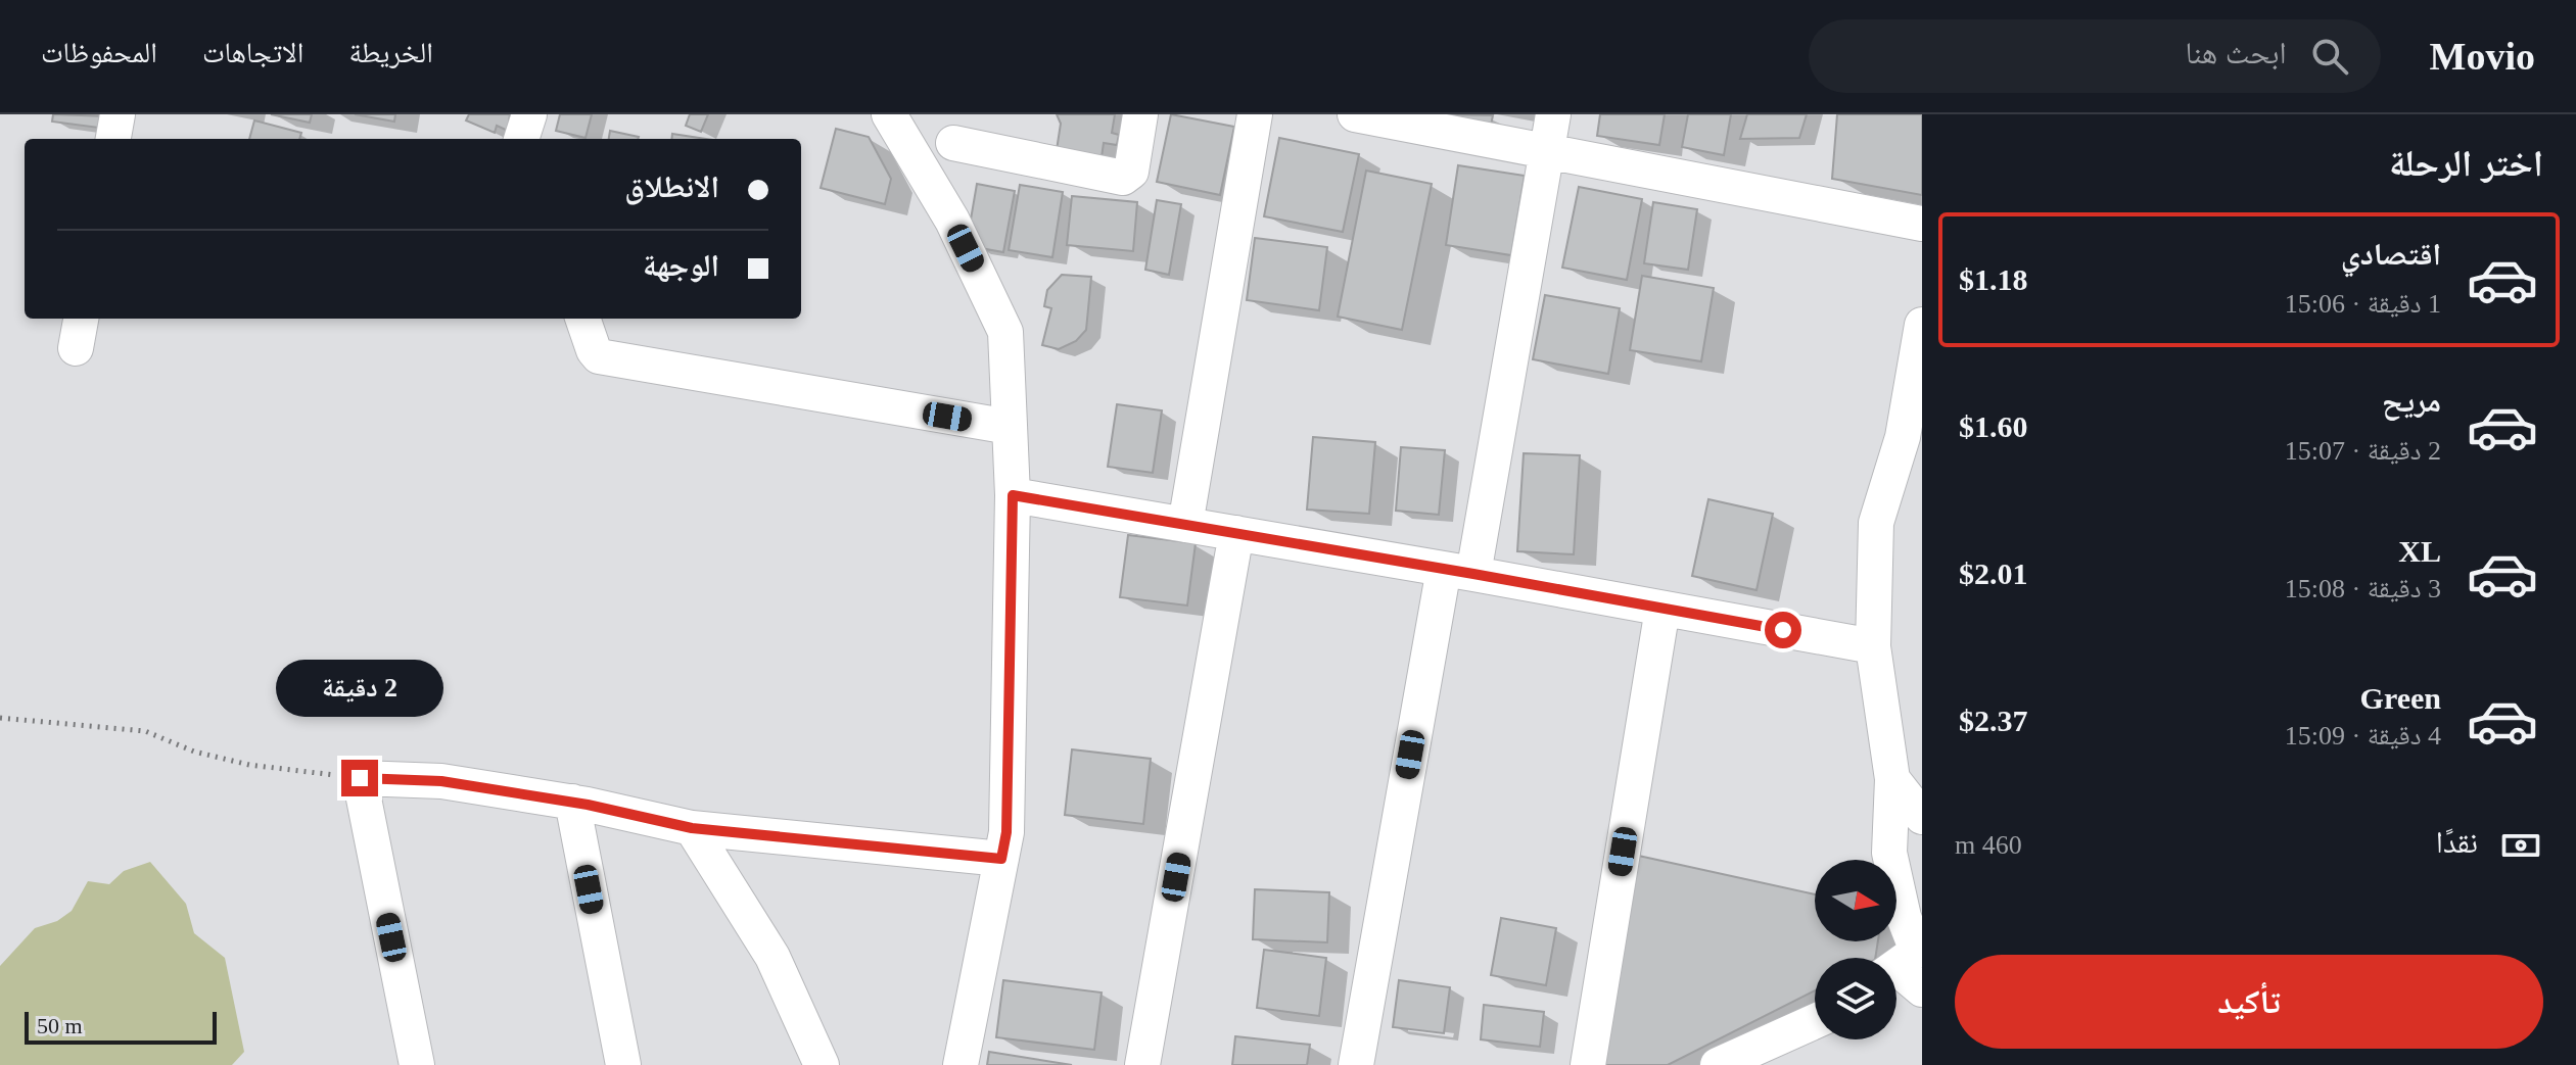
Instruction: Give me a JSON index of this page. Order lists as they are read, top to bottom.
{
  "scale_bar": "50 m",
  "north": "right",
  "page": {
    "header": "Movio",
    "search": "ابحث هنا",
    "nav": ["الخريطة", "الاتجاهات", "المحفوظات"],
    "heading": "اختر الرحلة",
    "banner": ["الانطلاق", "الوجهة"],
    "list": [
      {
        "name": "اقتصادي",
        "note": "1 دقيقة · 15:06",
        "value": "$1.18"
      },
      {
        "name": "مريح",
        "note": "2 دقيقة · 15:07",
        "value": "$1.60"
      },
      {
        "name": "XL",
        "note": "3 دقيقة · 15:08",
        "value": "$2.01"
      },
      {
        "name": "Green",
        "note": "4 دقيقة · 15:09",
        "value": "$2.37"
      }
    ],
    "bubble": "2 دقيقة",
    "pay": ["نقدًا", "460 m"],
    "buttons": "تأكيد",
    "scale": "50 m"
  }
}
